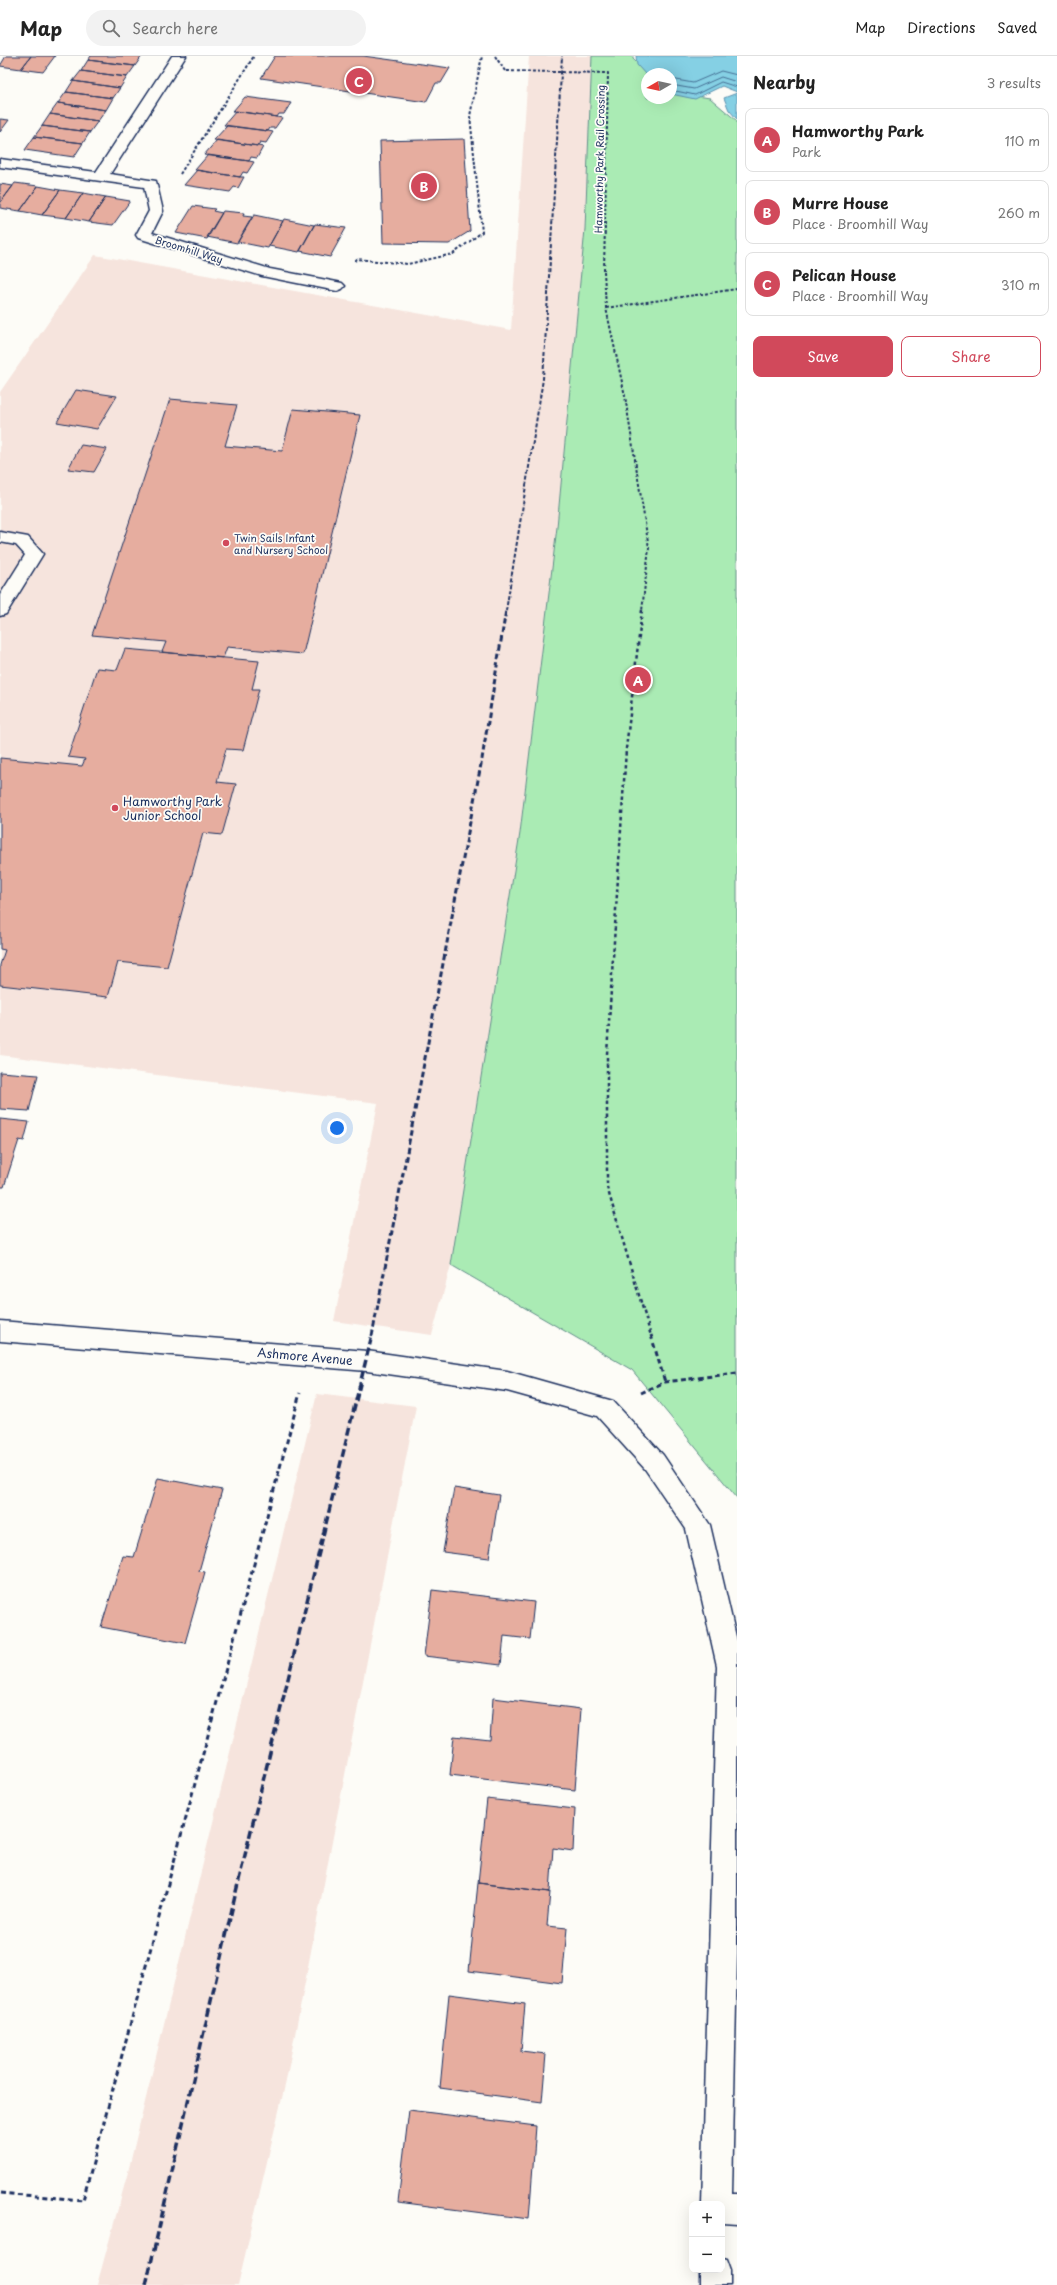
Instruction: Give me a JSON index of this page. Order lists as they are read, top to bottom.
{
  "streets": {
    "street": ["Broomhill Way", "Ashmore Avenue"],
    "path": ["Hamworthy Park Rail Crossing"]
  },
  "places": ["Twin Sails Infant and Nursery School", "Hamworthy Park Junior School"],
  "north": "left",
  "page": {
    "header": "Map",
    "search": "Search here",
    "nav": ["Map", "Directions", "Saved"],
    "heading": ["Nearby", "3 results"],
    "pins": ["C", "B", "A"],
    "list": [
      {
        "mark": "A",
        "name": "Hamworthy Park",
        "note": "Park",
        "value": "110 m"
      },
      {
        "mark": "B",
        "name": "Murre House",
        "note": "Place · Broomhill Way",
        "value": "260 m"
      },
      {
        "mark": "C",
        "name": "Pelican House",
        "note": "Place · Broomhill Way",
        "value": "310 m"
      }
    ],
    "buttons": ["Save", "Share"],
    "map_buttons": ["+", "−"]
  }
}
